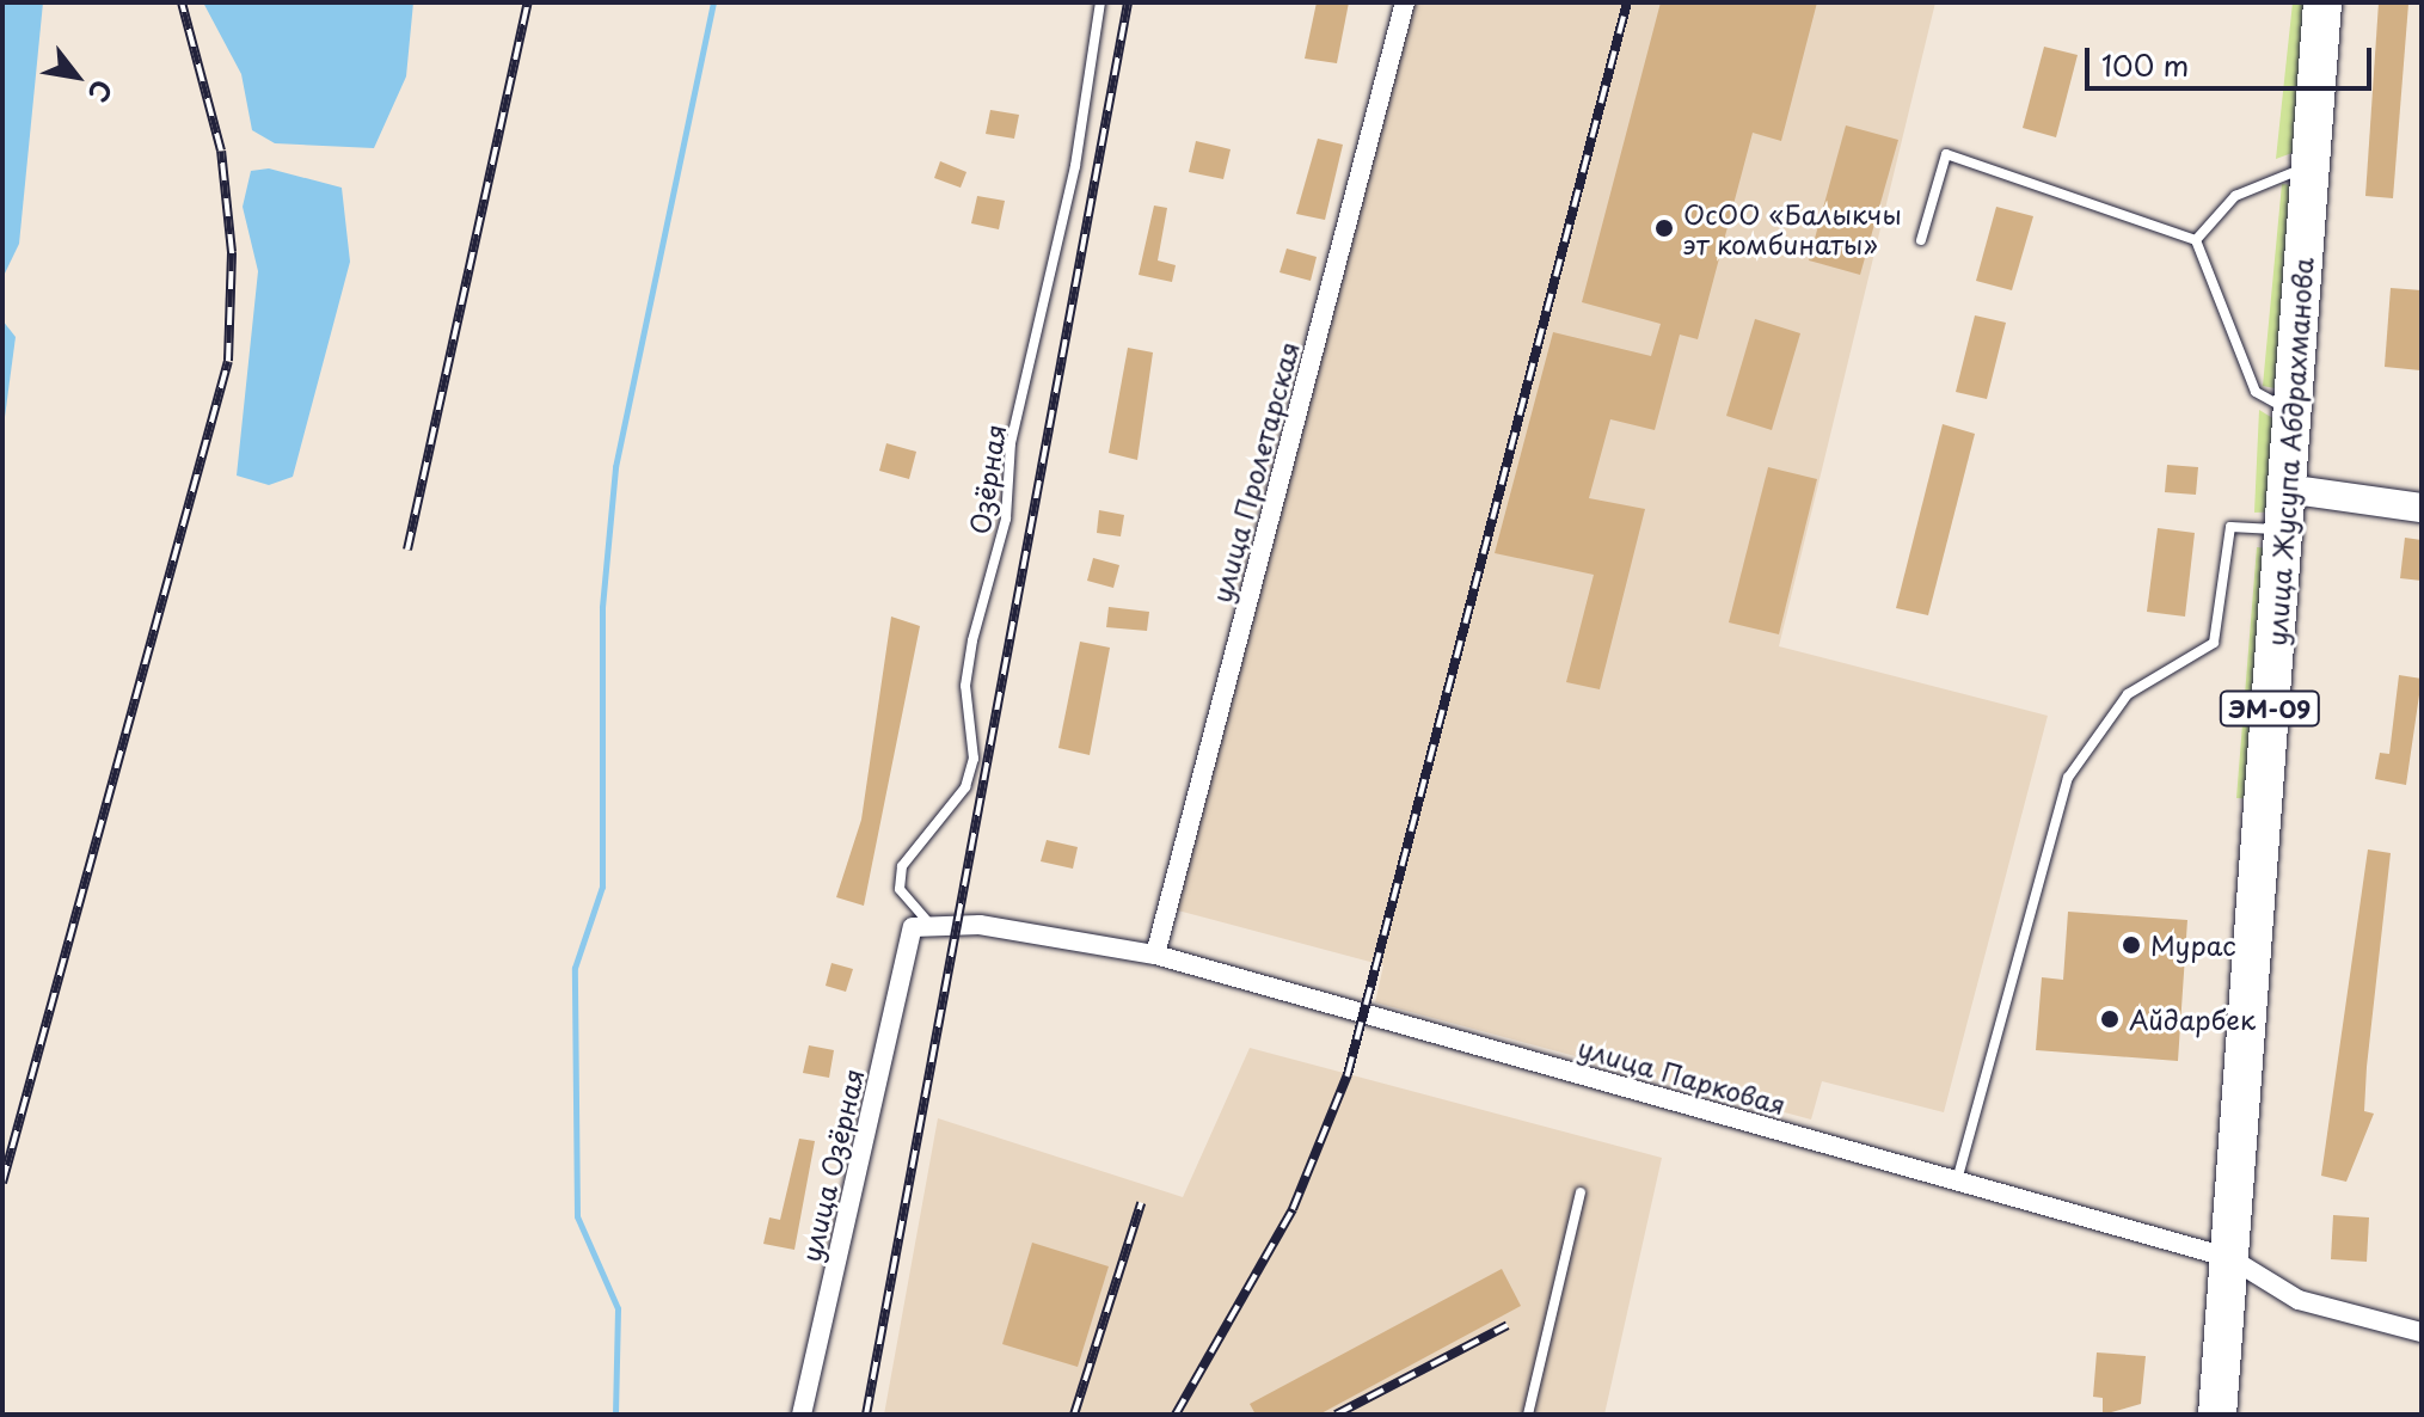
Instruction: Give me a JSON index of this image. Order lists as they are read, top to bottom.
{
  "streets": {
    "highway": ["улица Жусупа Абдрахманова", "ЭМ-09"],
    "street": ["улица Пролетарская", "улица Парковая", "улица Озёрная"],
    "lane": ["Озёрная"]
  },
  "crossings": [
    ["улица Жусупа Абдрахманова", "улица Парковая"],
    ["улица Пролетарская", "улица Парковая"],
    ["Озёрная", "улица Парковая"],
    ["улица Парковая", "улица Озёрная"]
  ],
  "places": ["ОсОО «Балыкчы эт комбинаты»", "Мурас", "Айдарбек"],
  "scale_bar": "100 m",
  "north": "bottom right"
}
